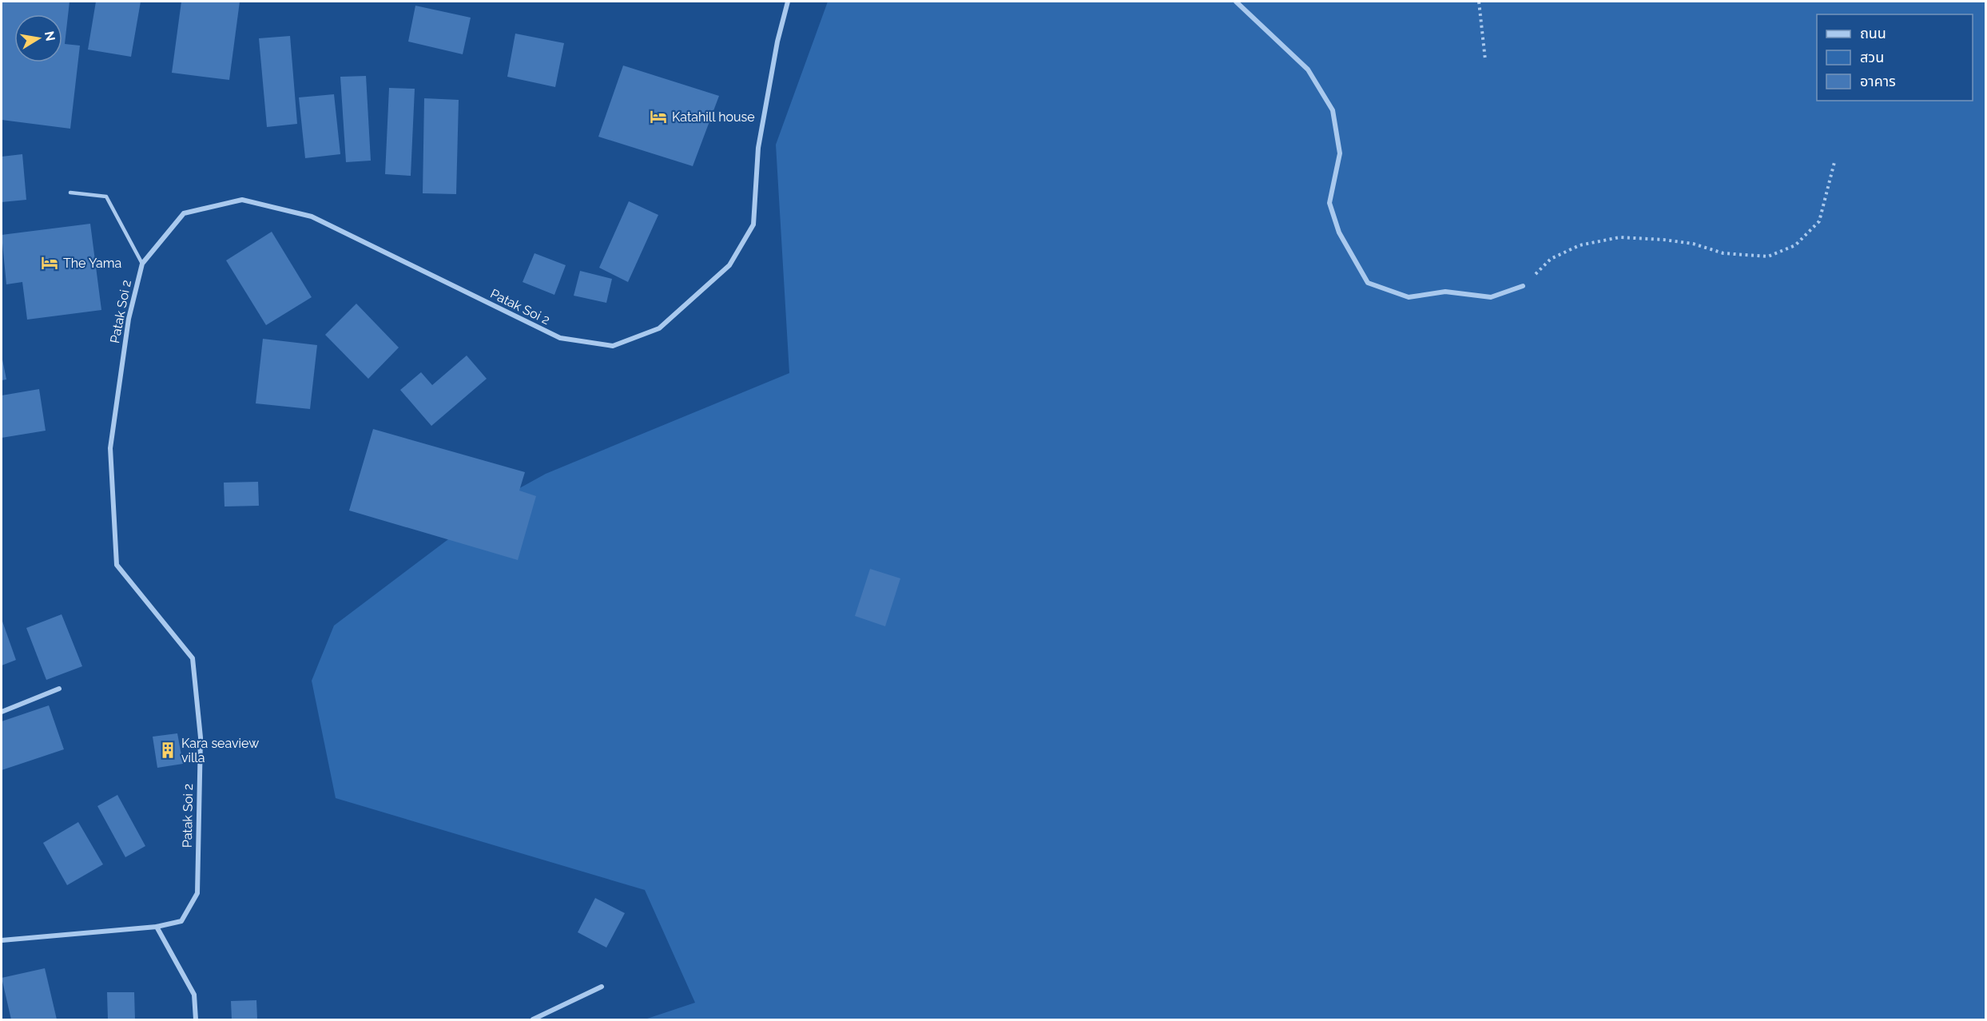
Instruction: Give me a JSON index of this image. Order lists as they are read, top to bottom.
{
  "streets": {
    "street": ["Patak Soi 2"]
  },
  "places": {
    "hotel": ["Katahill house", "The Yama"],
    "building": ["Kara seaview villa"]
  },
  "legend": ["ถนน", "สวน", "อาคาร"],
  "north": "right"
}
